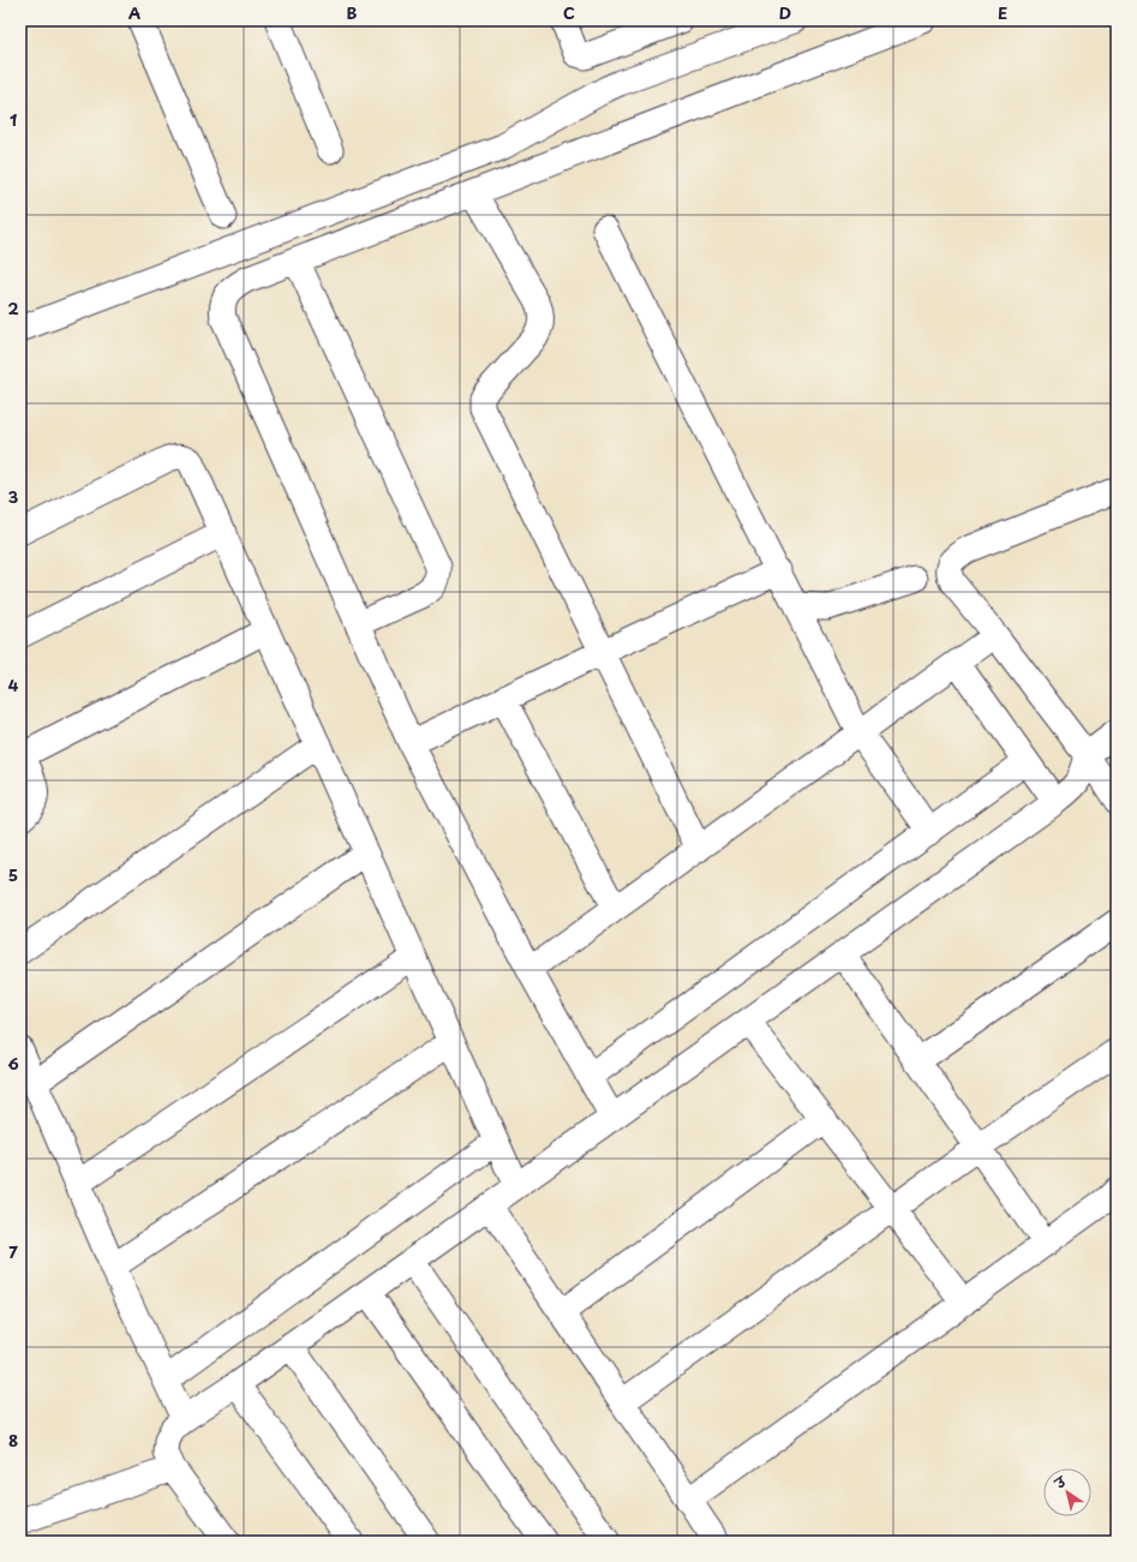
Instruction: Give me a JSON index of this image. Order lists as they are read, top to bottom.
{
  "north": "top left",
  "grid": {
    "columns": [
      "A",
      "B",
      "C",
      "D",
      "E"
    ],
    "rows": [
      "1",
      "2",
      "3",
      "4",
      "5",
      "6",
      "7",
      "8"
    ]
  }
}
